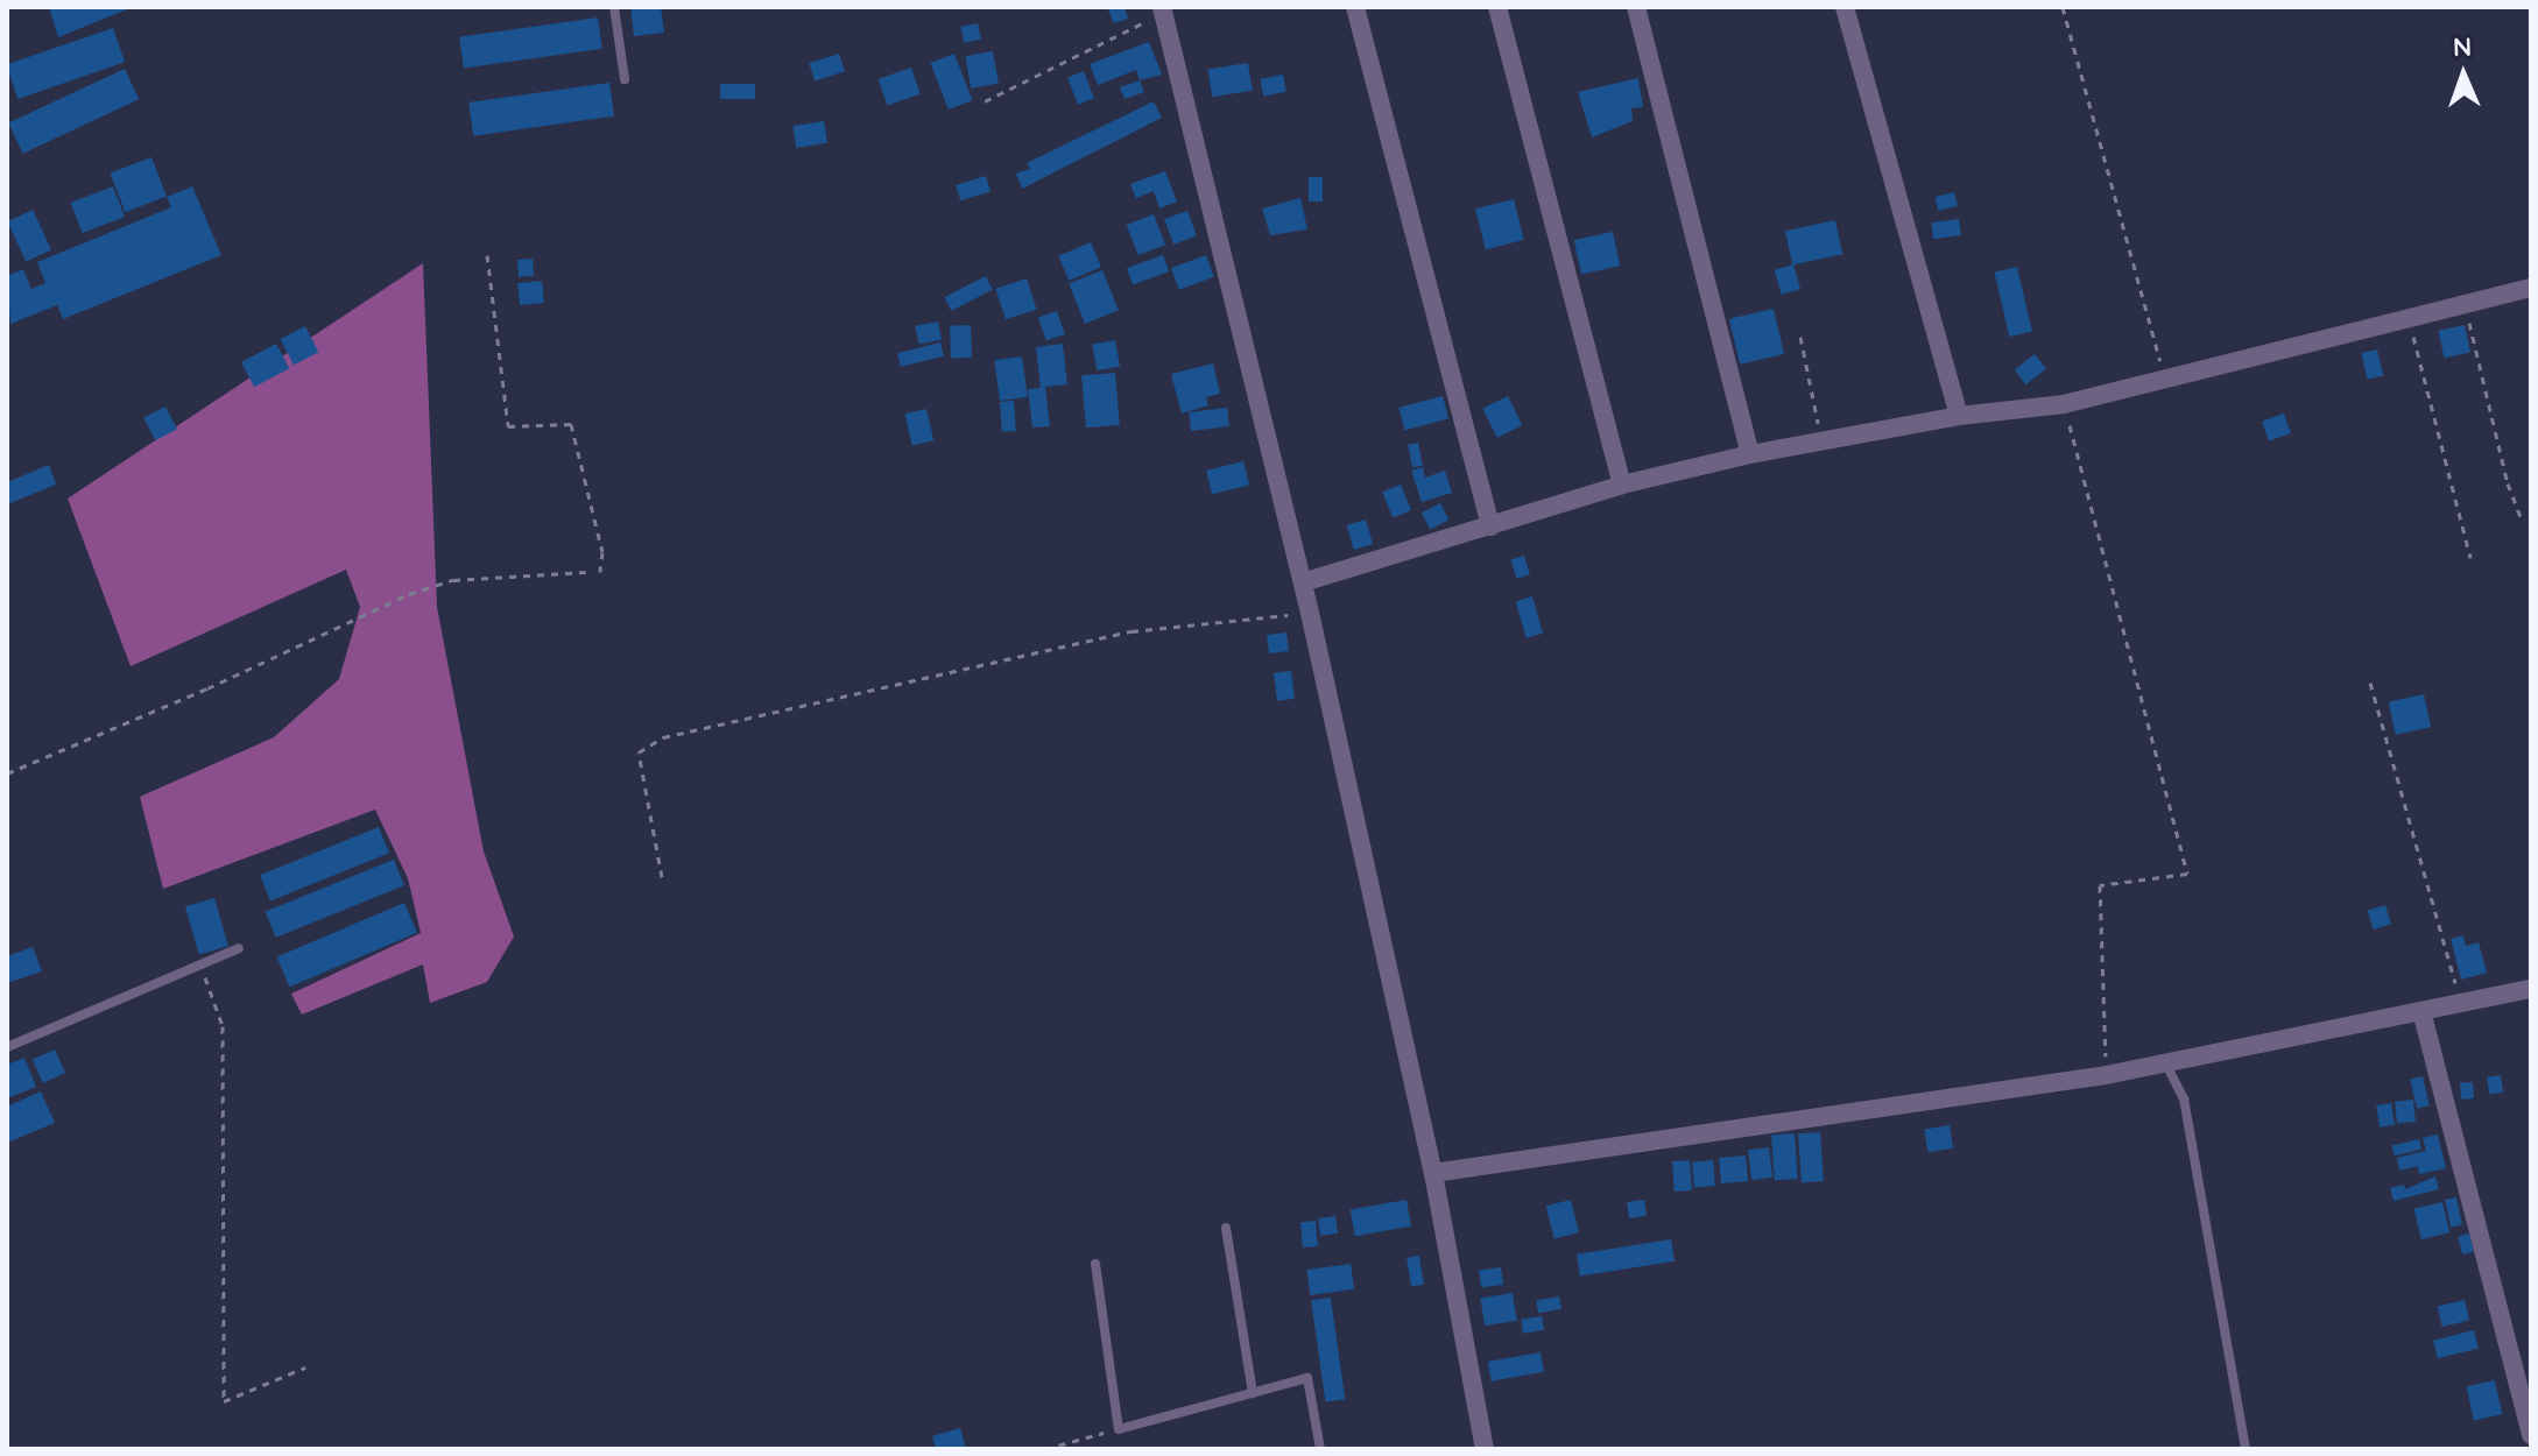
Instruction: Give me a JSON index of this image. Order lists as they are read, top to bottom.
{
  "north": "top"
}
